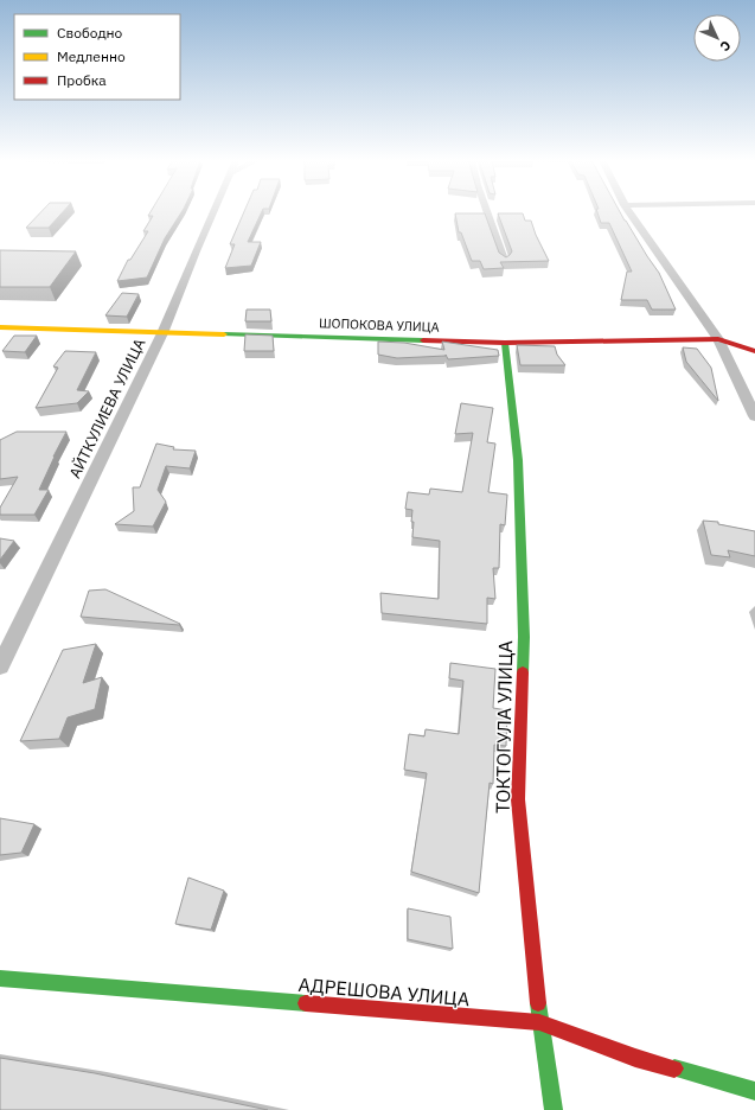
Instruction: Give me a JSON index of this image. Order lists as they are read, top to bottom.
{
  "streets": {
    "street": [
      "ШОПОКОВА УЛИЦА",
      "АЙТКУЛИЕВА УЛИЦА",
      "ТОКТОГУЛА УЛИЦА",
      "АДРЕШОВА УЛИЦА"
    ]
  },
  "crossings": [
    ["ШОПОКОВА УЛИЦА", "АЙТКУЛИЕВА УЛИЦА"],
    ["ШОПОКОВА УЛИЦА", "ТОКТОГУЛА УЛИЦА"],
    ["ТОКТОГУЛА УЛИЦА", "АДРЕШОВА УЛИЦА"]
  ],
  "legend": ["Свободно", "Медленно", "Пробка"],
  "north": "bottom right"
}
